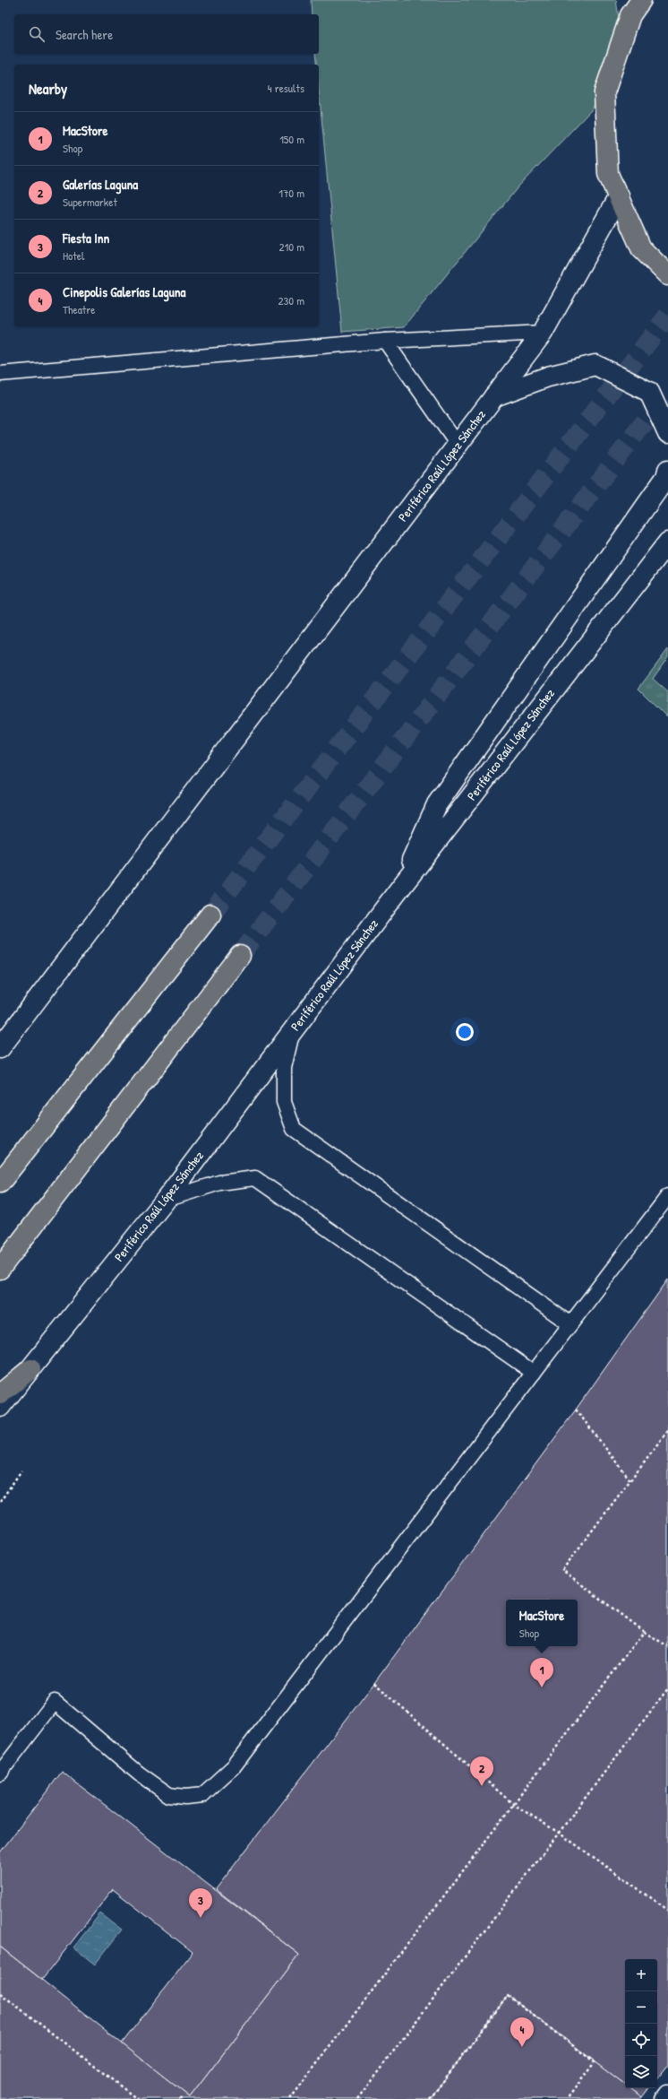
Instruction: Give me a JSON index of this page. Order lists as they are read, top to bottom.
{
  "streets": {
    "main road": ["Periférico Raúl López Sánchez"]
  },
  "page": {
    "search": "Search here",
    "heading": ["Nearby", "4 results"],
    "list": [
      {
        "mark": "1",
        "name": "MacStore",
        "note": "Shop",
        "value": "150 m"
      },
      {
        "mark": "2",
        "name": "Galerías Laguna",
        "note": "Supermarket",
        "value": "170 m"
      },
      {
        "mark": "3",
        "name": "Fiesta Inn",
        "note": "Hotel",
        "value": "210 m"
      },
      {
        "mark": "4",
        "name": "Cinepolis Galerías Laguna",
        "note": "Theatre",
        "value": "230 m"
      }
    ],
    "popup": ["MacStore", "Shop"],
    "pins": [
      "1",
      "2",
      "3",
      "4"
    ],
    "map_buttons": ["+", "−"]
  }
}
